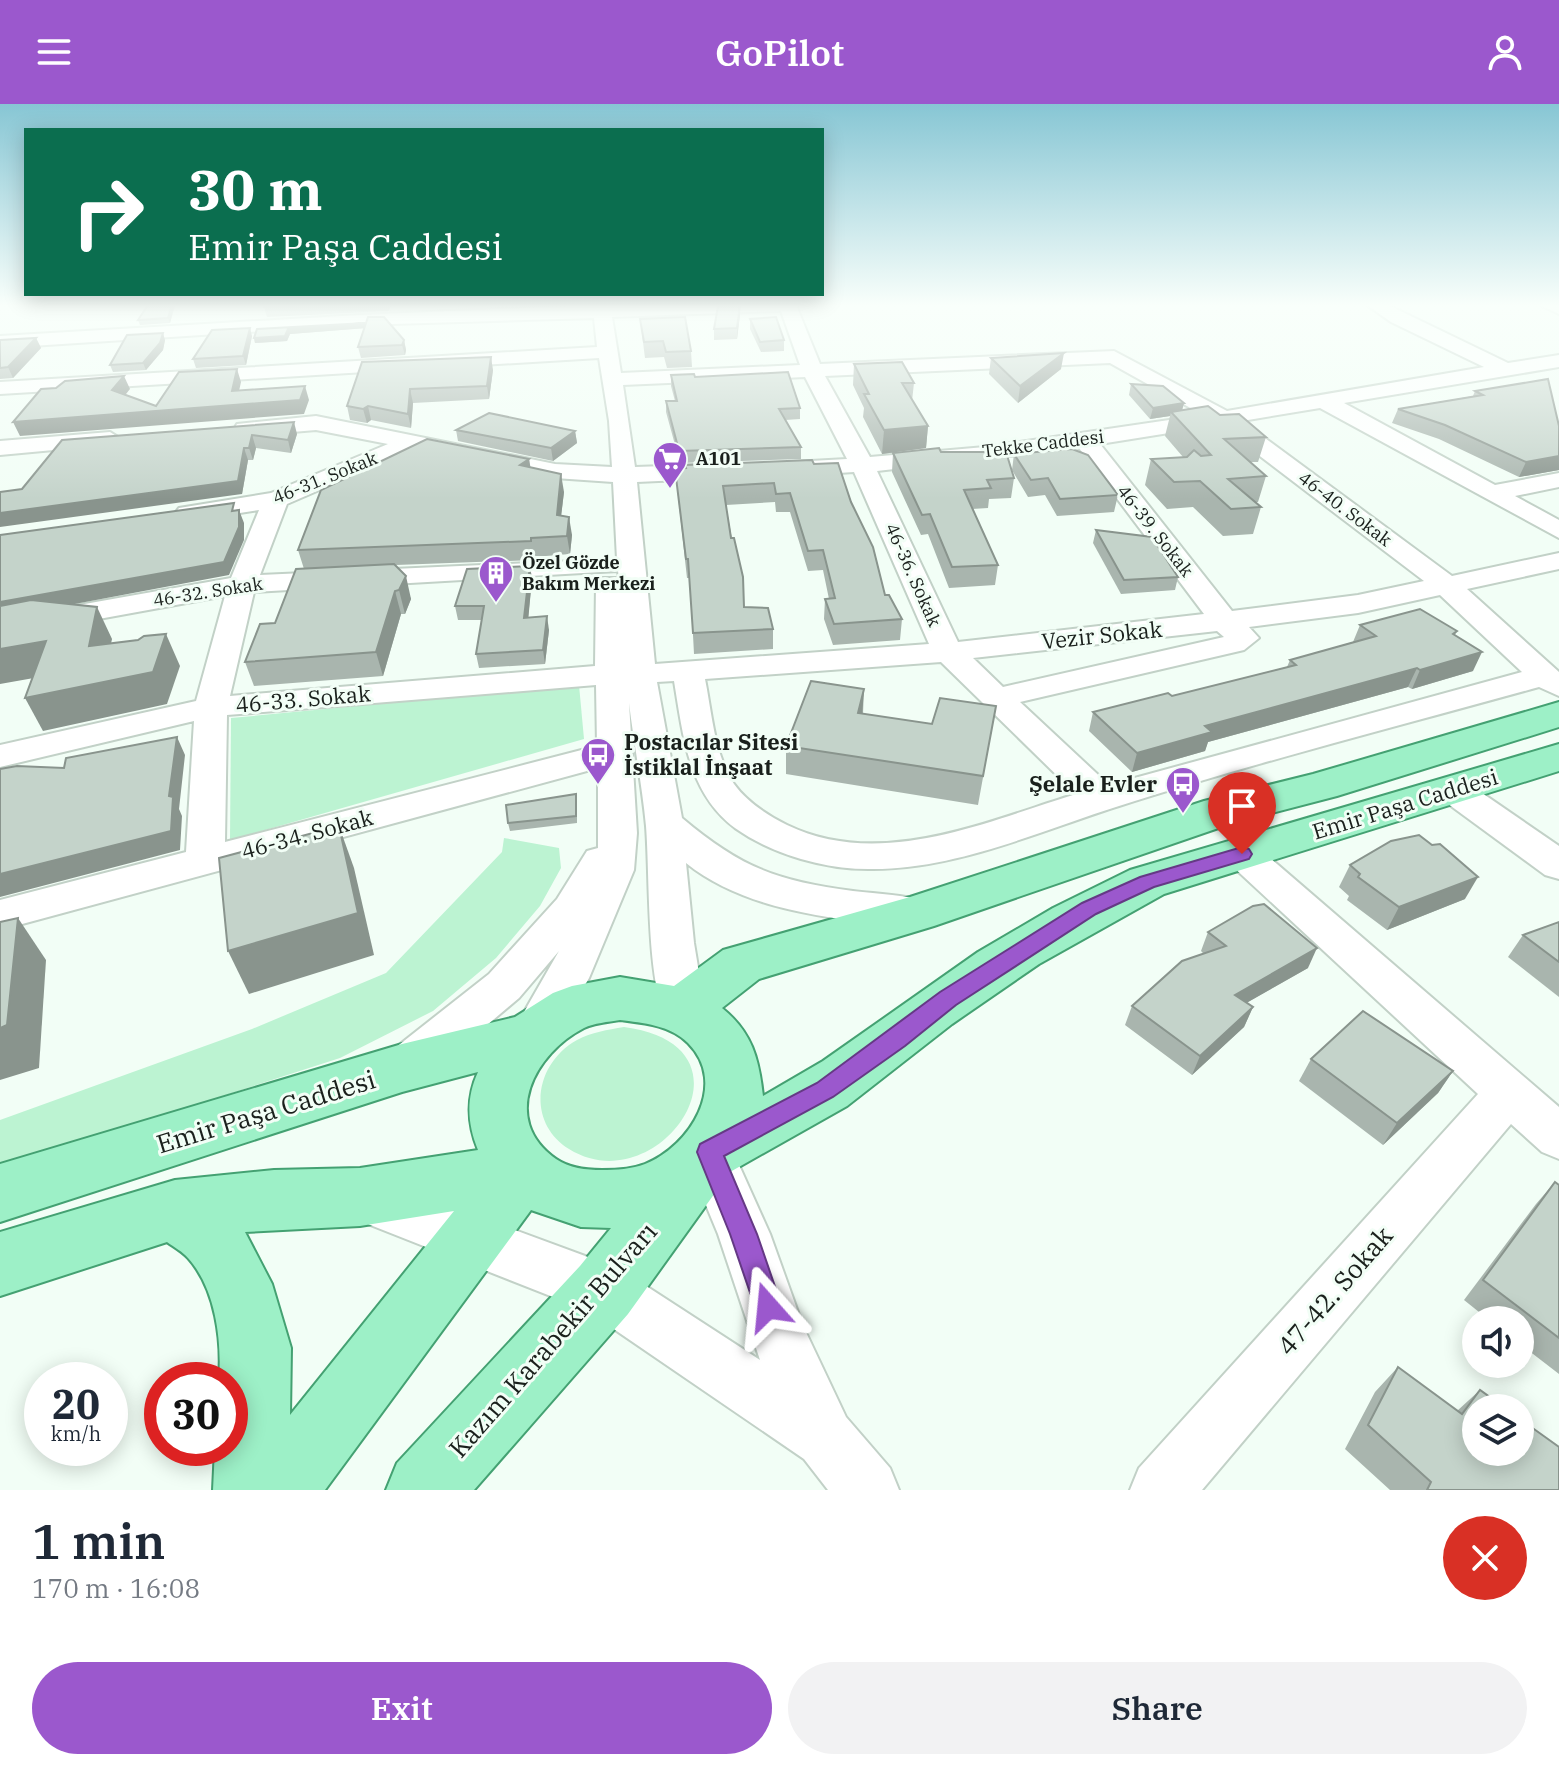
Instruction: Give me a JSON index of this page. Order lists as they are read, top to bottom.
{
  "streets": {
    "main road": ["Emir Paşa Caddesi", "Kazım Karabekir Bulvarı"],
    "street": [
      "Tekke Caddesi",
      "46-31. Sokak",
      "46-40. Sokak",
      "46-39. Sokak",
      "46-36. Sokak",
      "46-32. Sokak",
      "Vezir Sokak",
      "46-33. Sokak",
      "46-34. Sokak",
      "47-42. Sokak"
    ]
  },
  "crossings": [
    ["Tekke Caddesi", "46-40. Sokak"],
    ["Tekke Caddesi", "46-39. Sokak"],
    ["Tekke Caddesi", "46-36. Sokak"],
    ["46-40. Sokak", "46-36. Sokak"],
    ["46-40. Sokak", "Vezir Sokak"],
    ["46-40. Sokak", "Emir Paşa Caddesi"],
    ["46-39. Sokak", "46-36. Sokak"],
    ["46-39. Sokak", "Vezir Sokak"],
    ["46-36. Sokak", "Vezir Sokak"],
    ["Vezir Sokak", "46-33. Sokak"],
    ["Emir Paşa Caddesi", "Kazım Karabekir Bulvarı"]
  ],
  "places": {
    "supermarket": ["A101"],
    "building": ["Özel Gözde Bakım Merkezi"],
    "bus stop": ["Postacılar Sitesi İstiklal İnşaat", "Şelale Evler"]
  },
  "page": {
    "header": "GoPilot",
    "turn": ["30 m", "Emir Paşa Caddesi"],
    "speed": "20 km/h",
    "limit": "30",
    "heading": ["1 min", "170 m · 16:08"],
    "buttons": ["Exit", "Share"]
  }
}
